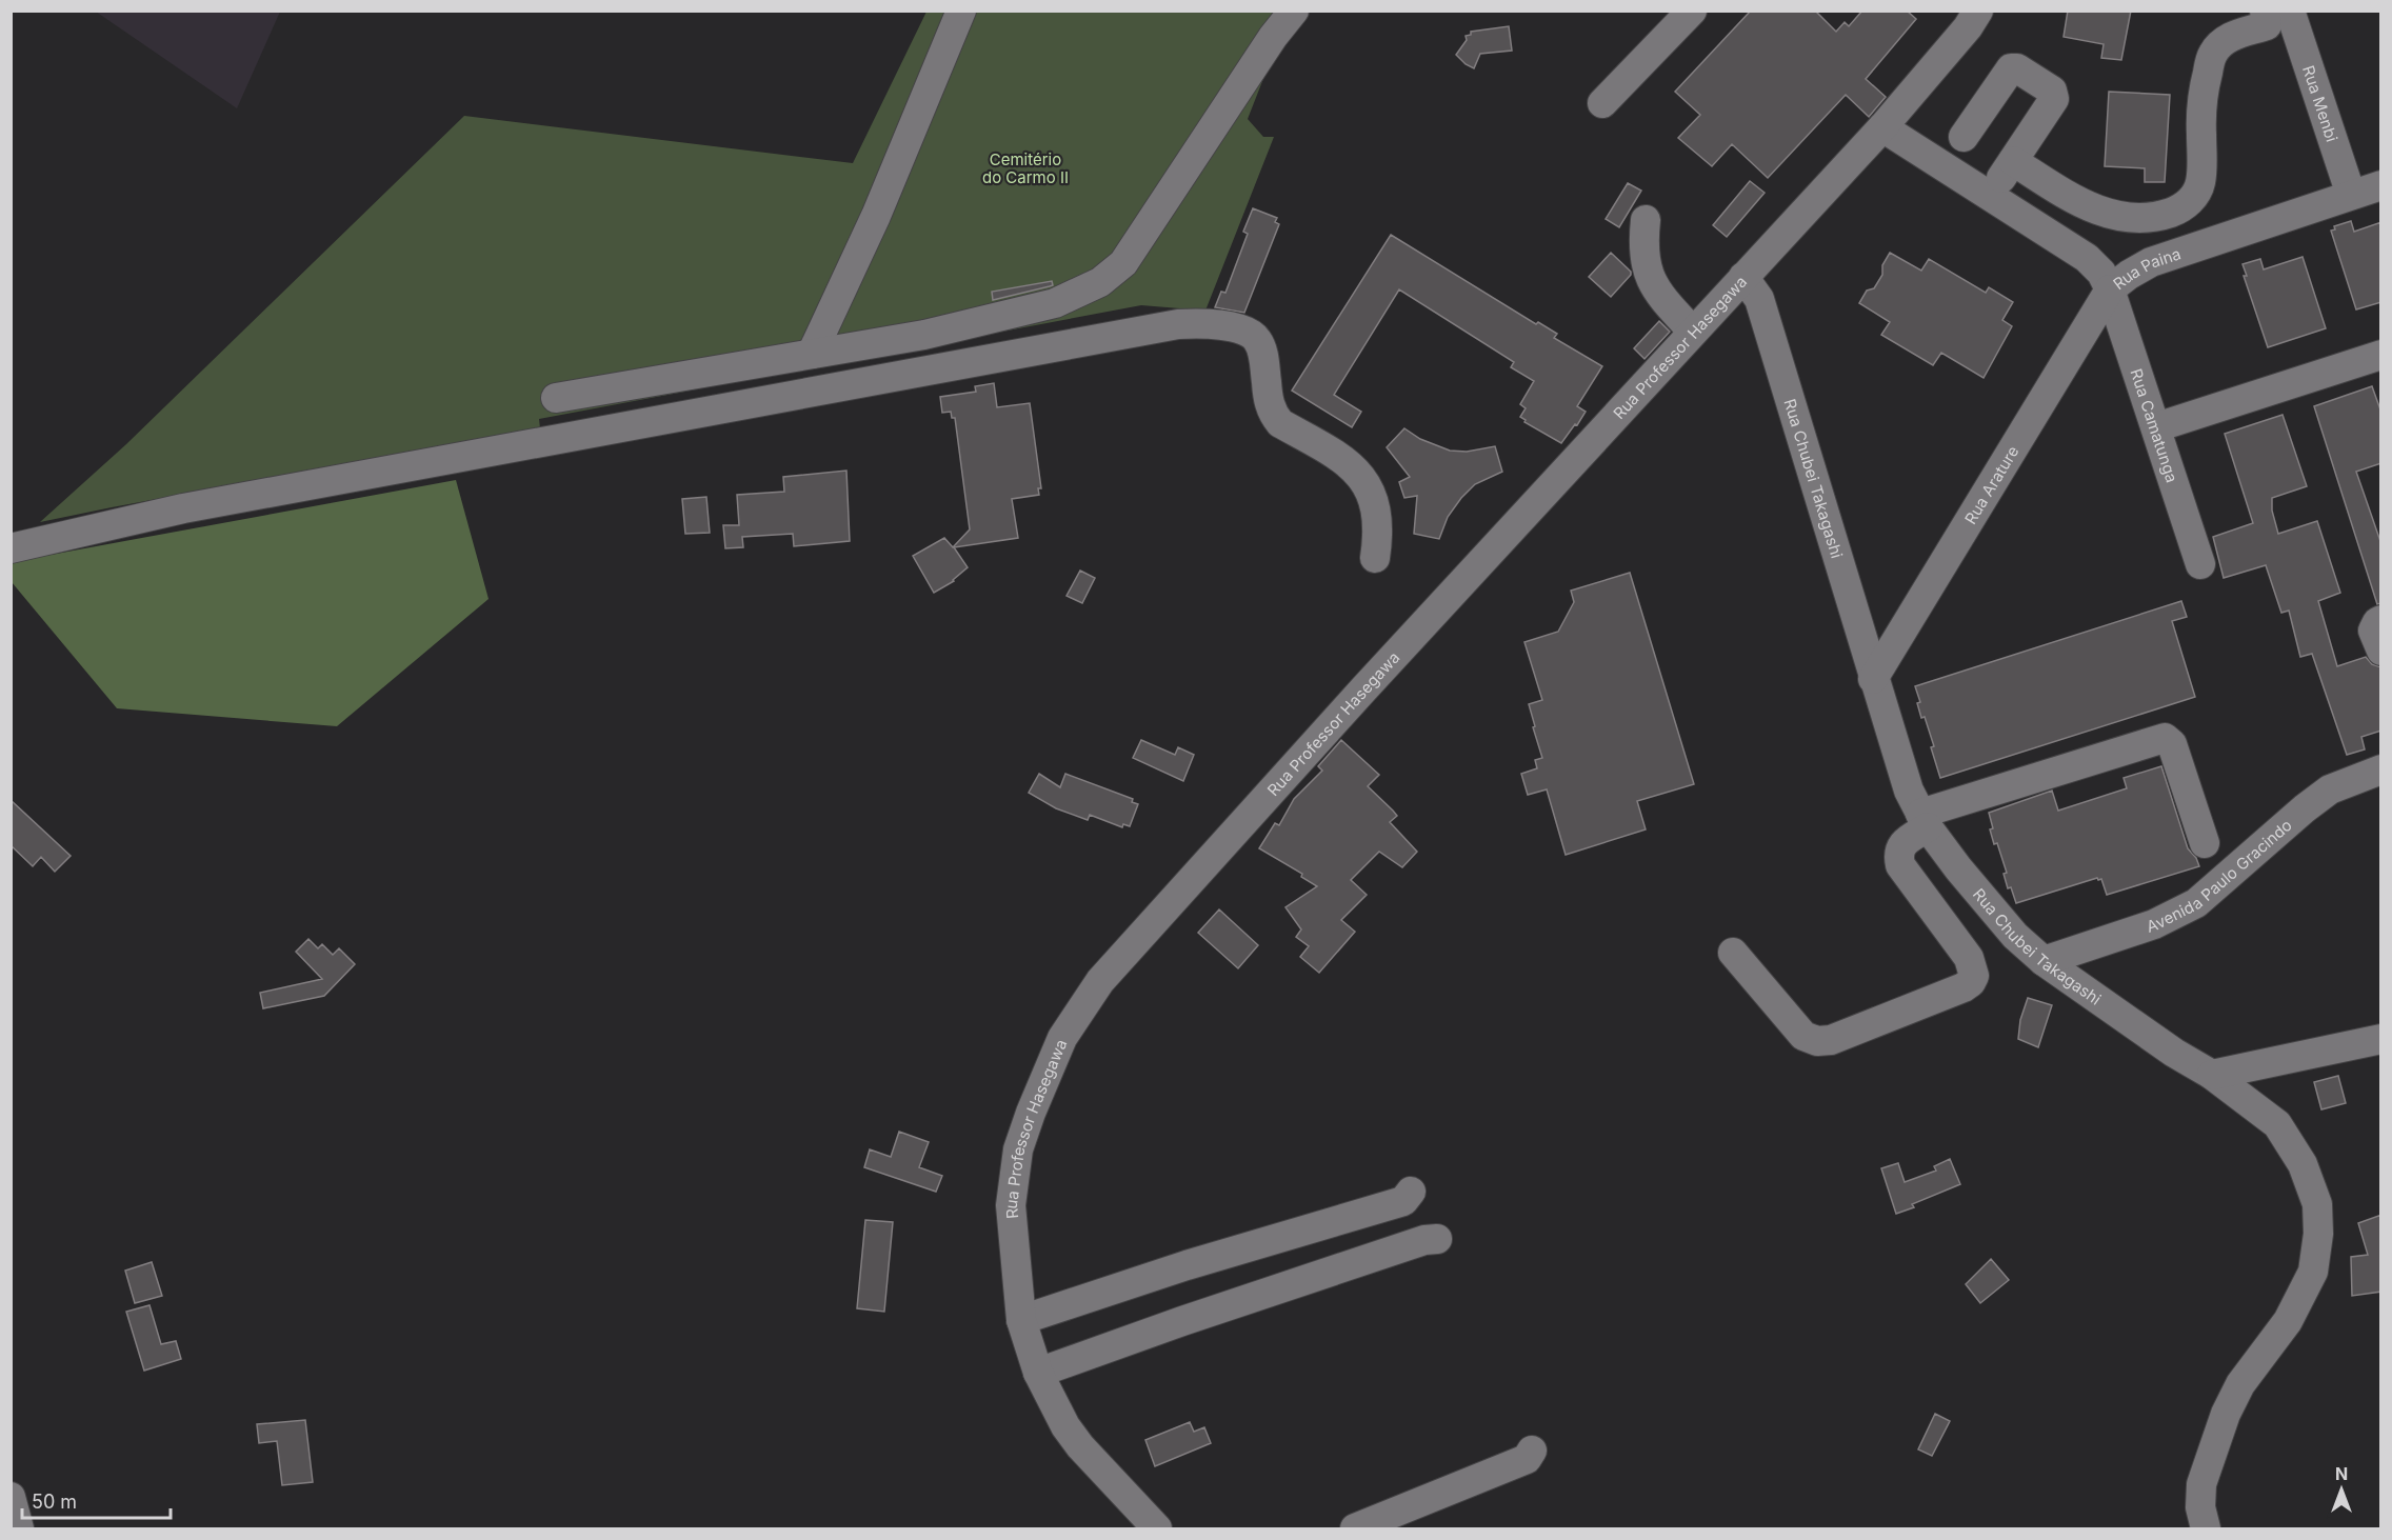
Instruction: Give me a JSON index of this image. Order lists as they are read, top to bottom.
{
  "streets": {
    "street": [
      "Rua Menbi",
      "Rua Paina",
      "Rua Professor Hasegawa",
      "Rua Camatunga",
      "Rua Chubei Takagashi",
      "Rua Arature",
      "Avenida Paulo Gracindo"
    ]
  },
  "crossings": [
    ["Rua Menbi", "Rua Paina"],
    ["Rua Paina", "Rua Professor Hasegawa"],
    ["Rua Paina", "Rua Camatunga"],
    ["Rua Paina", "Rua Arature"],
    ["Rua Professor Hasegawa", "Rua Chubei Takagashi"],
    ["Rua Camatunga", "Rua Arature"],
    ["Rua Chubei Takagashi", "Rua Arature"],
    ["Rua Chubei Takagashi", "Avenida Paulo Gracindo"]
  ],
  "parks": ["Cemitério do Carmo II"],
  "scale_bar": "50 m",
  "north": "top"
}
